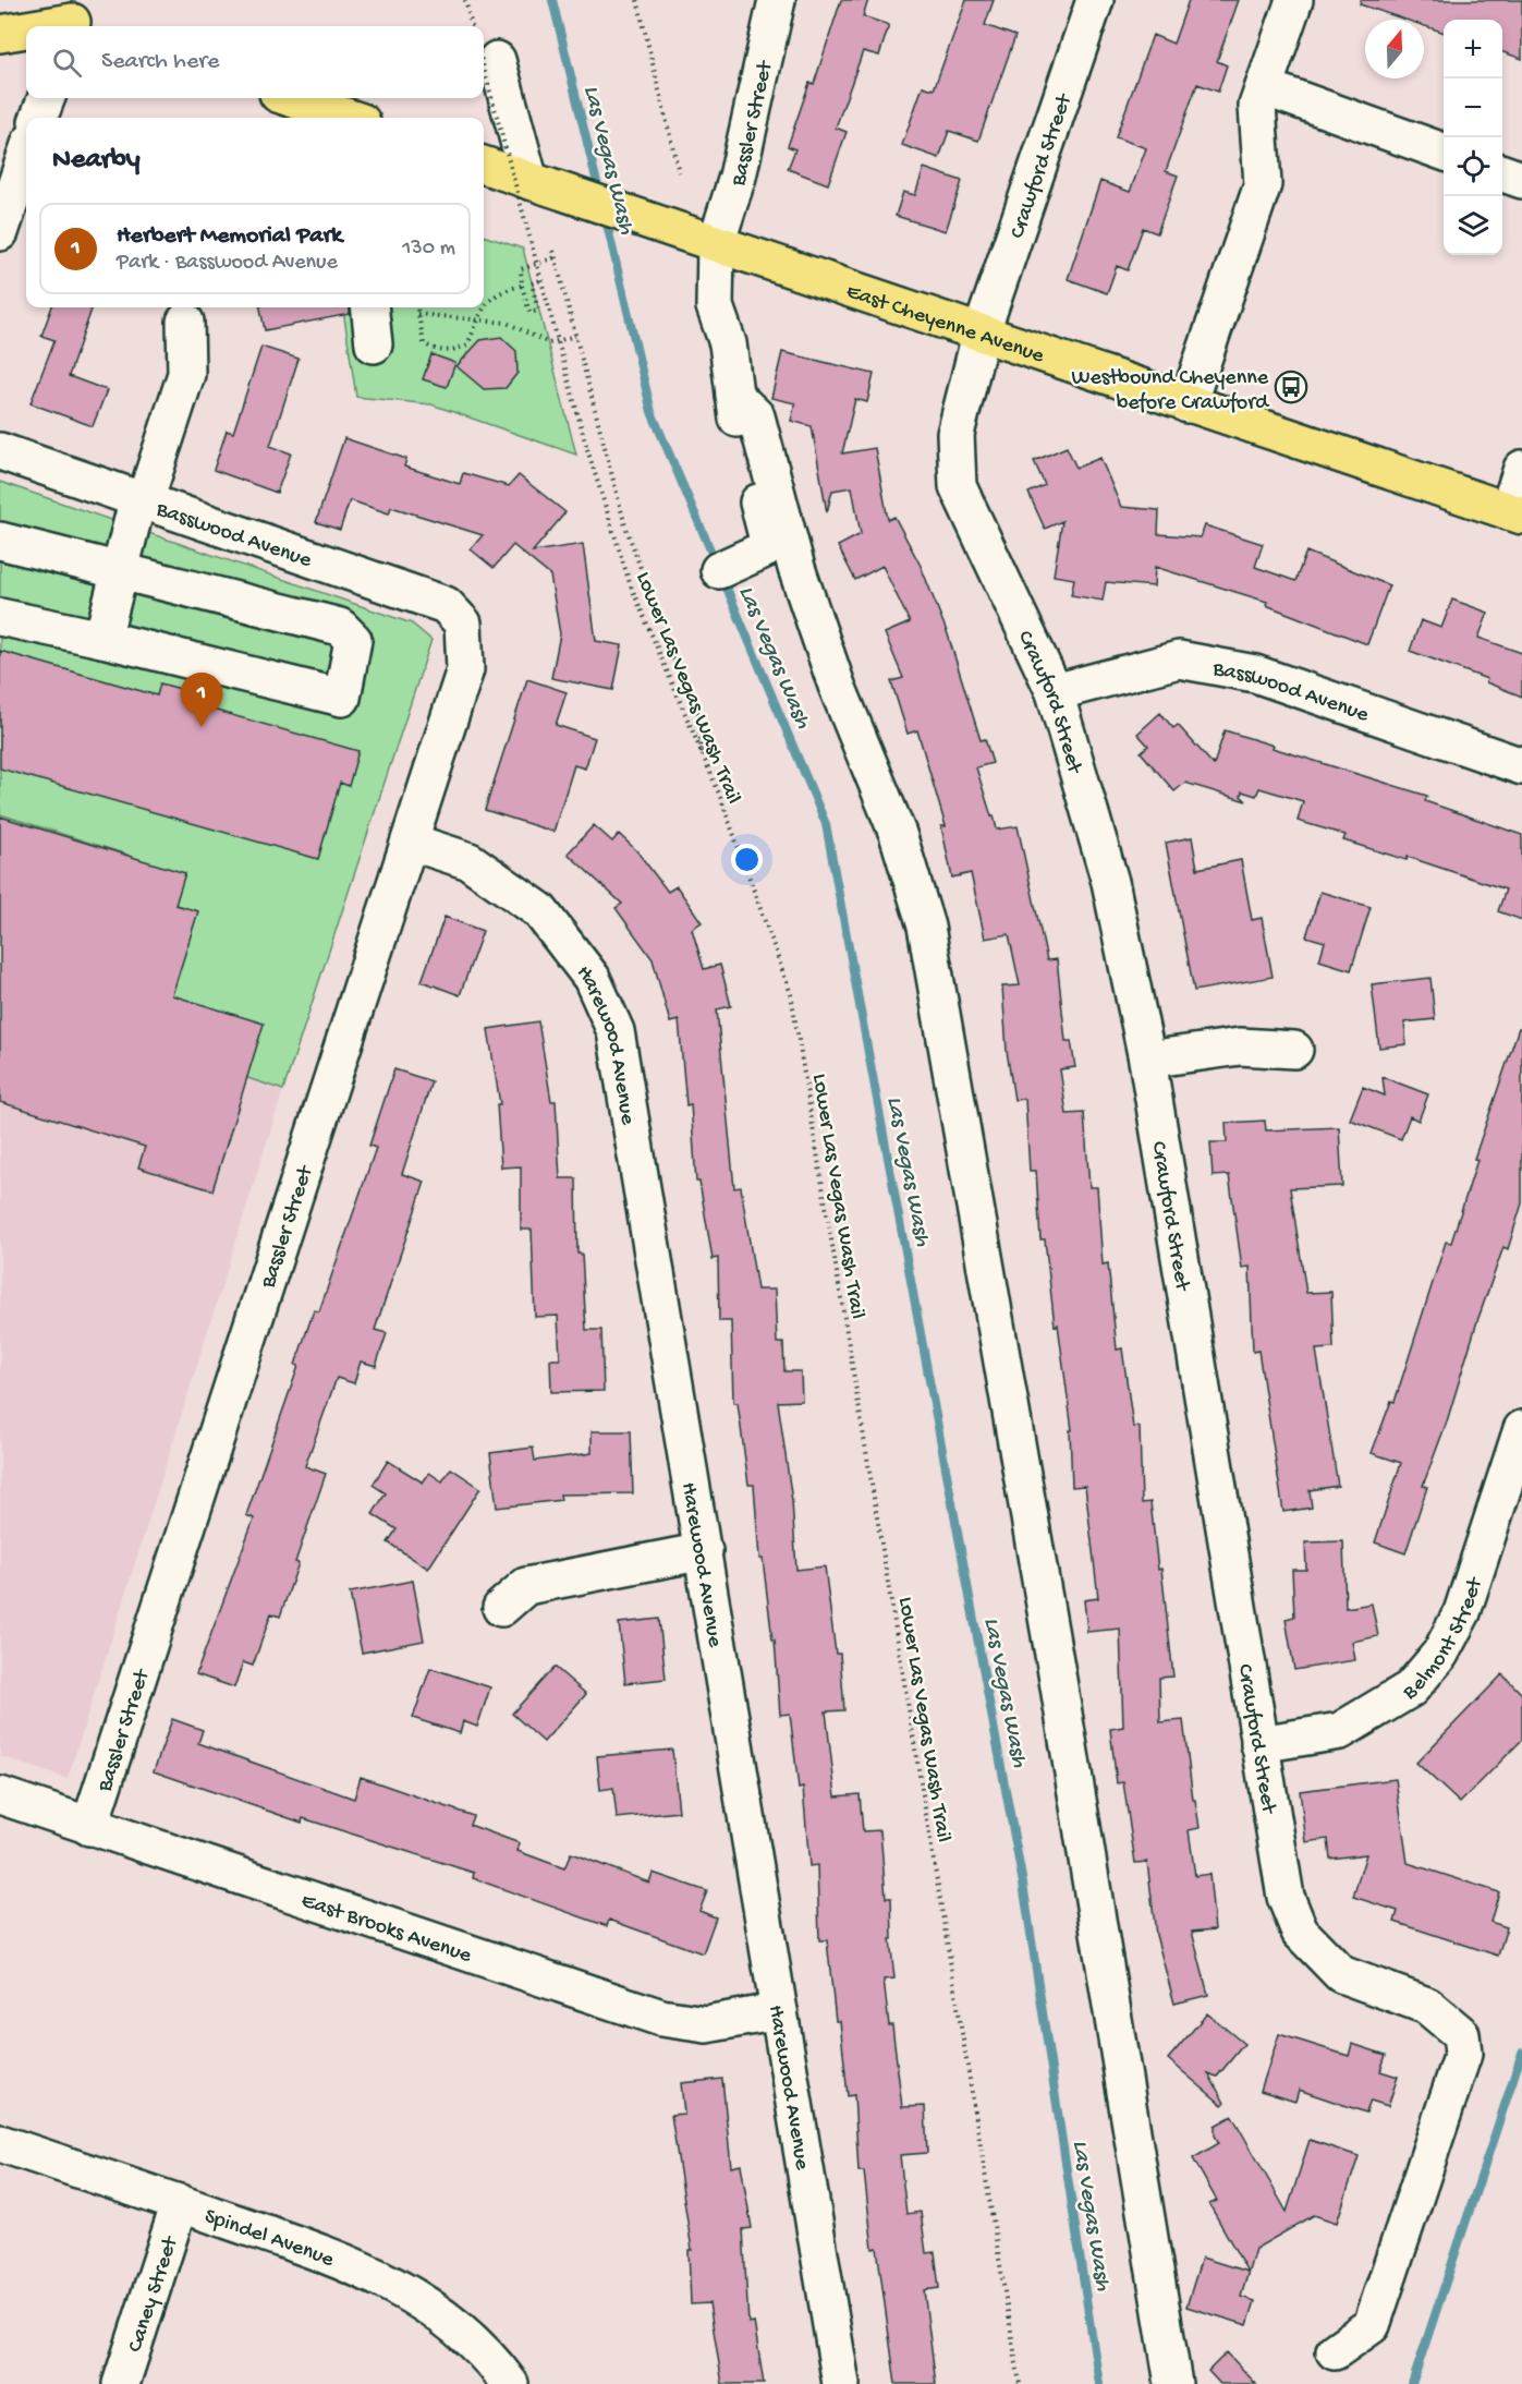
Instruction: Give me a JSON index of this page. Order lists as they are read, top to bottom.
{
  "streets": {
    "main road": ["East Cheyenne Avenue"],
    "street": [
      "Bassler Street",
      "Crawford Street",
      "Basswood Avenue",
      "Harewood Avenue",
      "Belmont Street",
      "East Brooks Avenue",
      "Spindel Avenue",
      "Caney Street"
    ],
    "path": ["Lower Las Vegas Wash Trail"]
  },
  "crossings": [
    ["Bassler Street", "East Cheyenne Avenue"],
    ["Bassler Street", "Basswood Avenue"],
    ["Bassler Street", "Harewood Avenue"],
    ["Bassler Street", "East Brooks Avenue"],
    ["Crawford Street", "East Cheyenne Avenue"],
    ["Crawford Street", "Basswood Avenue"],
    ["Crawford Street", "Belmont Street"],
    ["Harewood Avenue", "East Brooks Avenue"],
    ["Spindel Avenue", "Caney Street"]
  ],
  "water": ["Las Vegas Wash"],
  "places": {
    "bus stop": ["Westbound Cheyenne before Crawford"]
  },
  "north": "top",
  "page": {
    "map_buttons": ["+", "−"],
    "search": "Search here",
    "heading": "Nearby",
    "list": [
      {
        "mark": "1",
        "name": "Herbert Memorial Park",
        "note": "Park · Basswood Avenue",
        "value": "130 m"
      }
    ],
    "pins": "1"
  }
}
